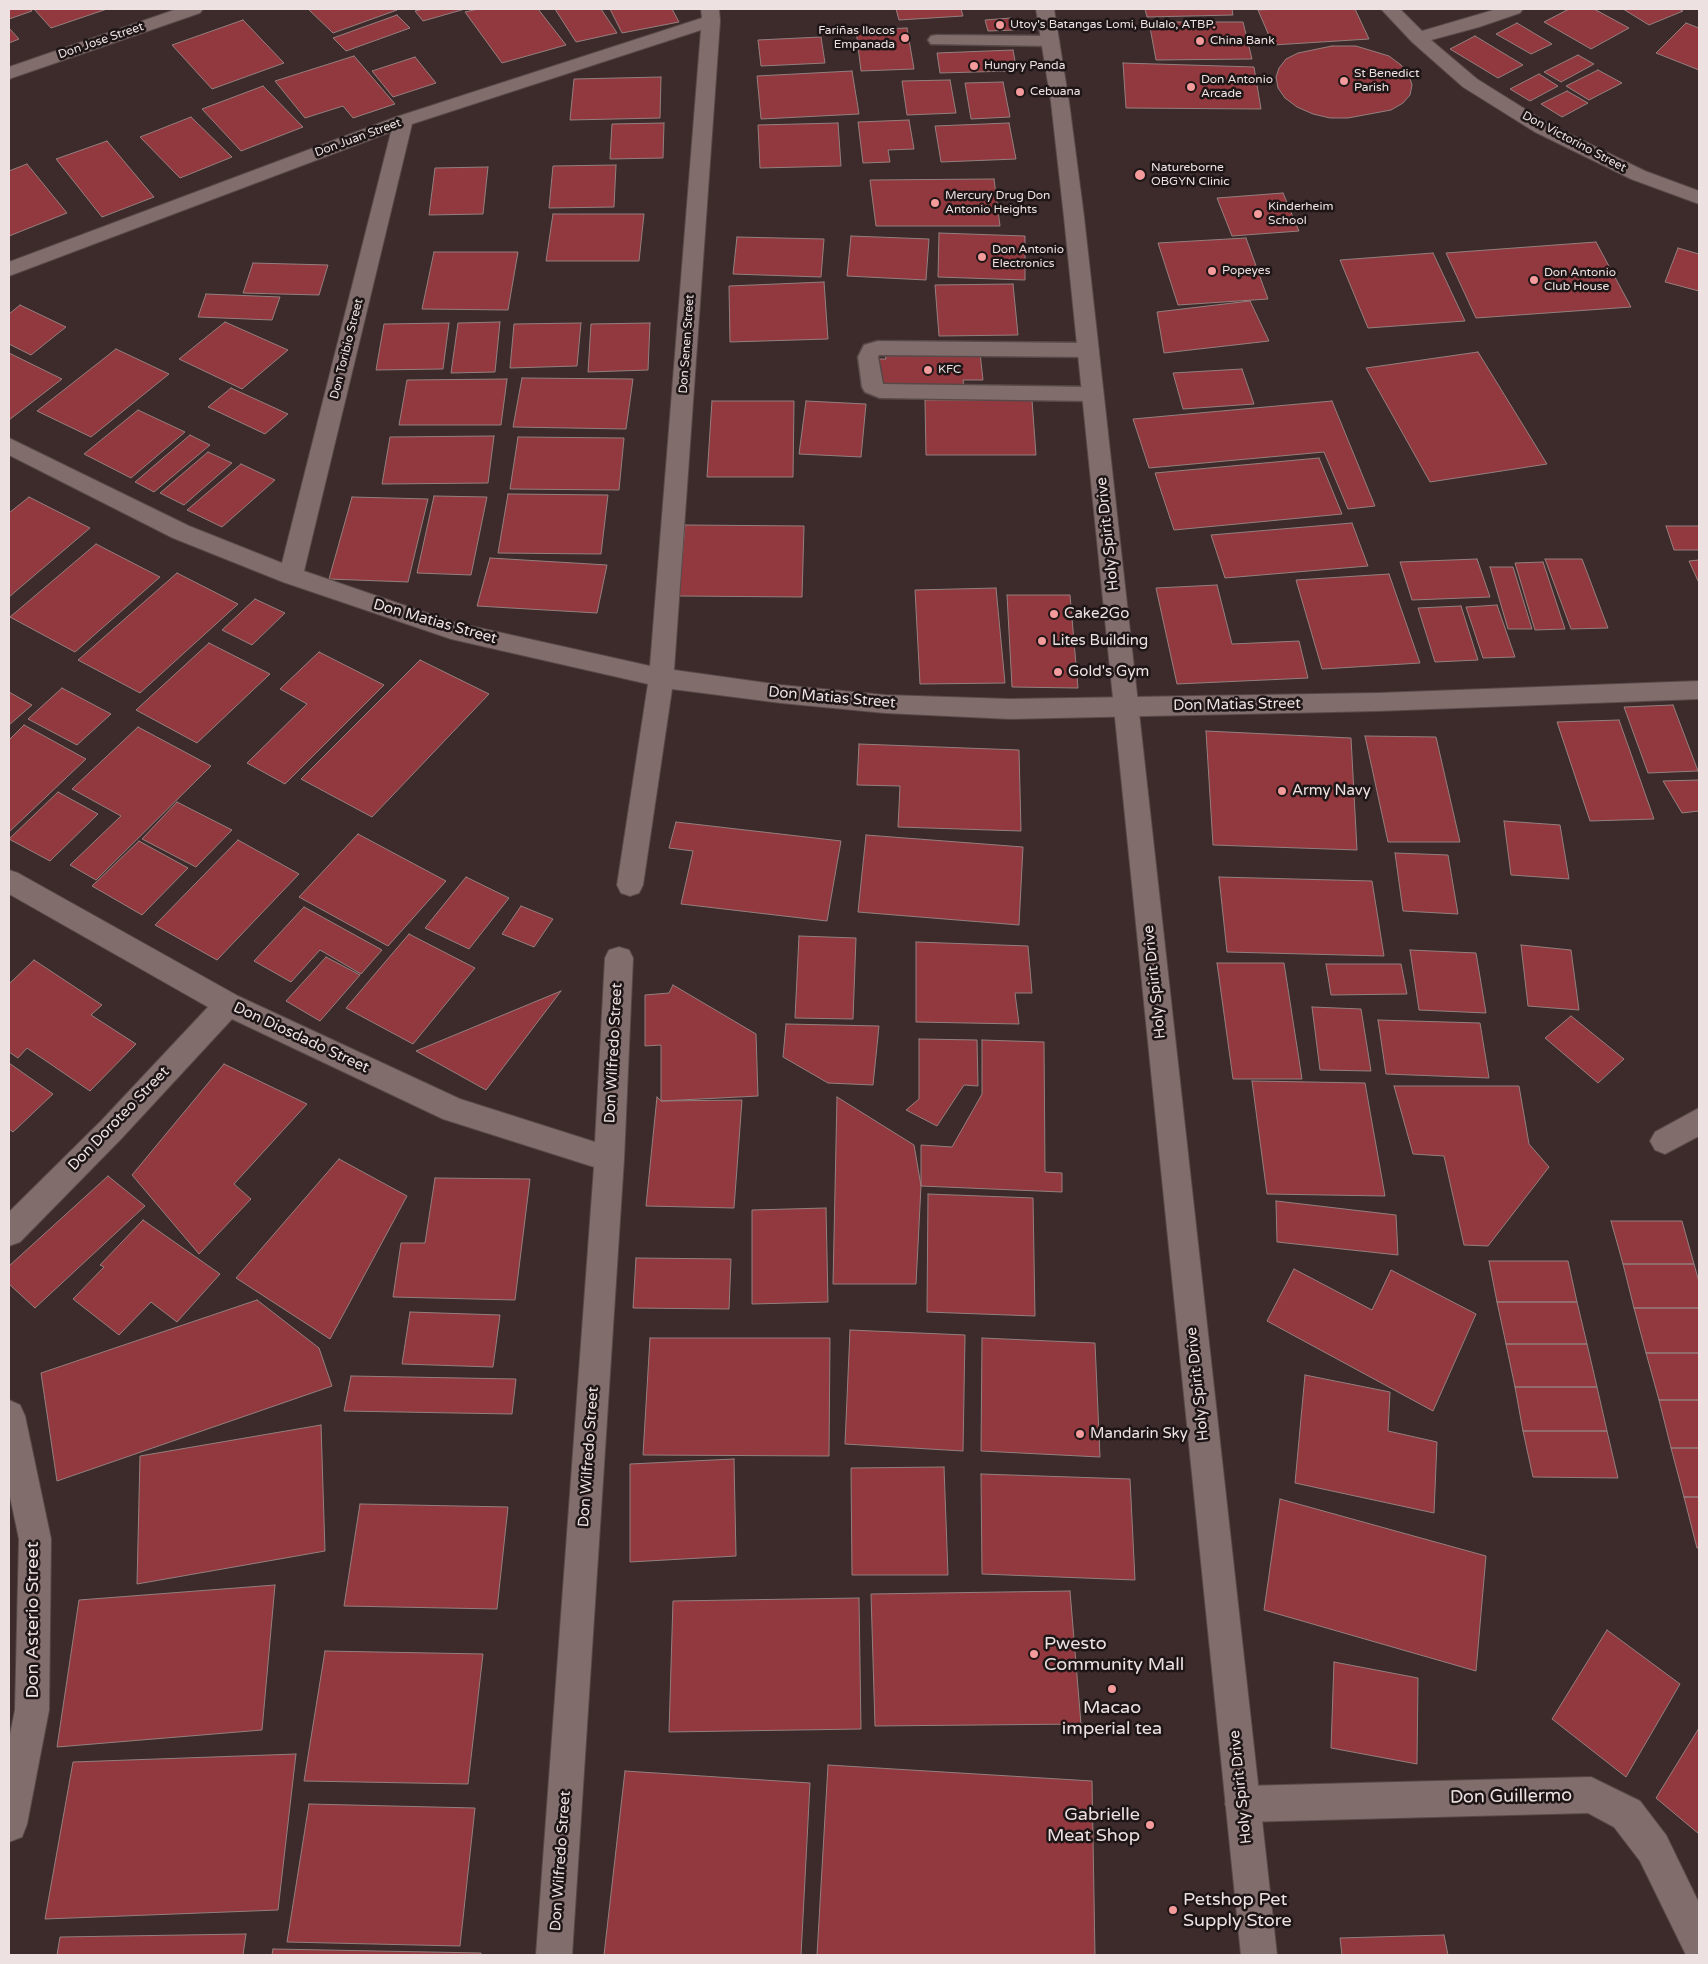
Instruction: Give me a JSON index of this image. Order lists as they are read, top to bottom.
{
  "streets": {
    "street": [
      "Don Jose Street",
      "Don Juan Street",
      "Don Victorino Street",
      "Don Senen Street",
      "Don Toribio Street",
      "Holy Spirit Drive",
      "Don Matias Street",
      "Don Diosdado Street",
      "Don Wilfredo Street",
      "Don Doroteo Street",
      "Don Asterio Street",
      "Don Guillermo"
    ]
  },
  "crossings": [
    ["Don Juan Street", "Don Senen Street"],
    ["Don Juan Street", "Don Toribio Street"],
    ["Don Senen Street", "Don Matias Street"],
    ["Don Toribio Street", "Don Matias Street"],
    ["Holy Spirit Drive", "Don Matias Street"],
    ["Holy Spirit Drive", "Don Guillermo"],
    ["Don Diosdado Street", "Don Wilfredo Street"],
    ["Don Diosdado Street", "Don Doroteo Street"]
  ],
  "places": [
    "Utoy's Batangas Lomi, Bulalo, ATBP.",
    "Fariñas Ilocos Empanada",
    "China Bank",
    "Hungry Panda",
    "St Benedict Parish",
    "Don Antonio Arcade",
    "Cebuana",
    "Natureborne OBGYN Clinic",
    "Mercury Drug Don Antonio Heights",
    "Kinderheim School",
    "Don Antonio Electronics",
    "Popeyes",
    "Don Antonio Club House",
    "KFC",
    "Cake2Go",
    "Lites Building",
    "Gold's Gym",
    "Army Navy",
    "Mandarin Sky",
    "Pwesto Community Mall",
    "Macao imperial tea",
    "Gabrielle Meat Shop",
    "Petshop Pet Supply Store"
  ]
}
